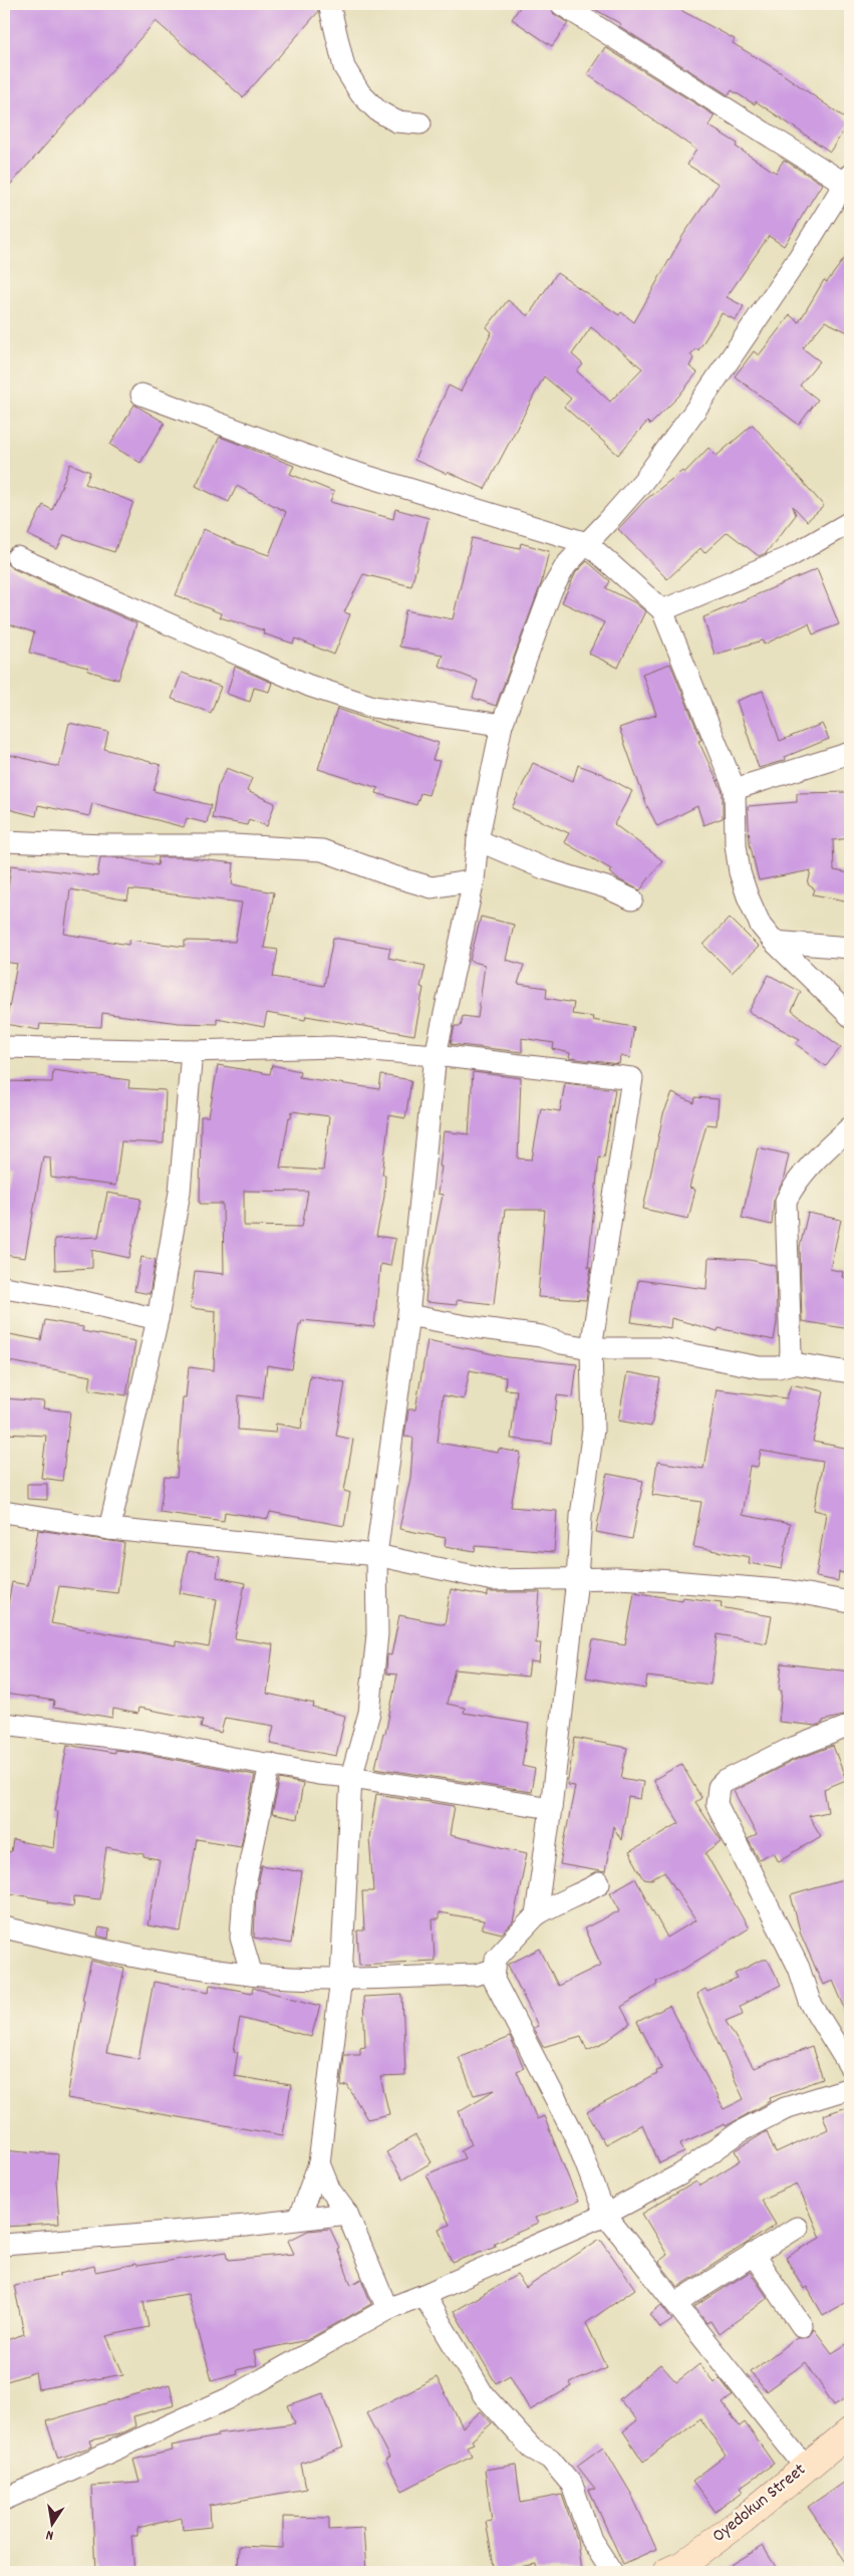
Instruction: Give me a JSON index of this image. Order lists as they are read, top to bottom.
{
  "streets": {
    "street": ["Oyedokun Street"]
  },
  "north": "bottom"
}
